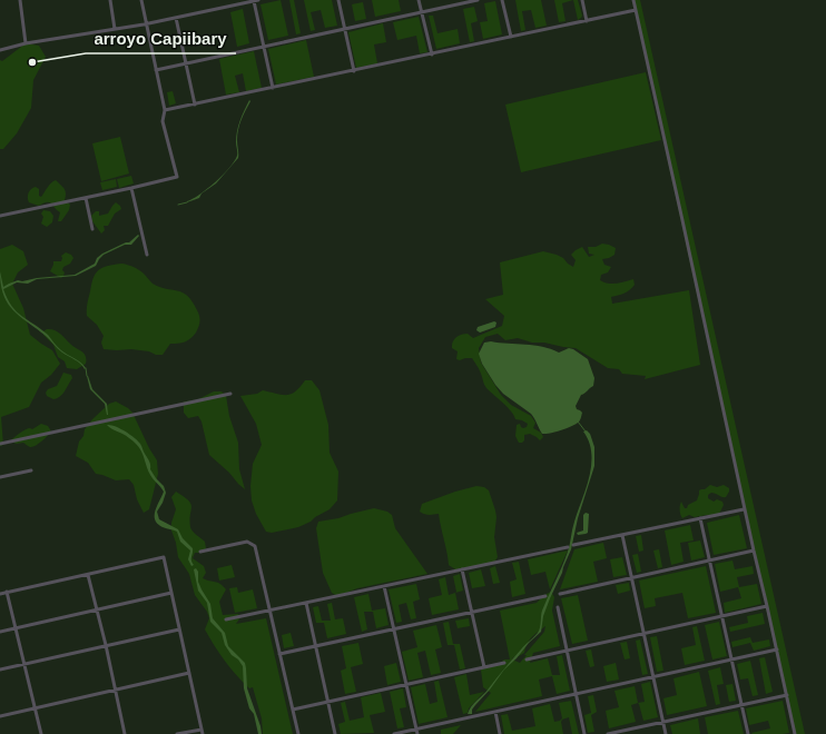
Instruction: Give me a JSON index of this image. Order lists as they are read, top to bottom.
{
  "places": ["arroyo Capiibary"]
}
